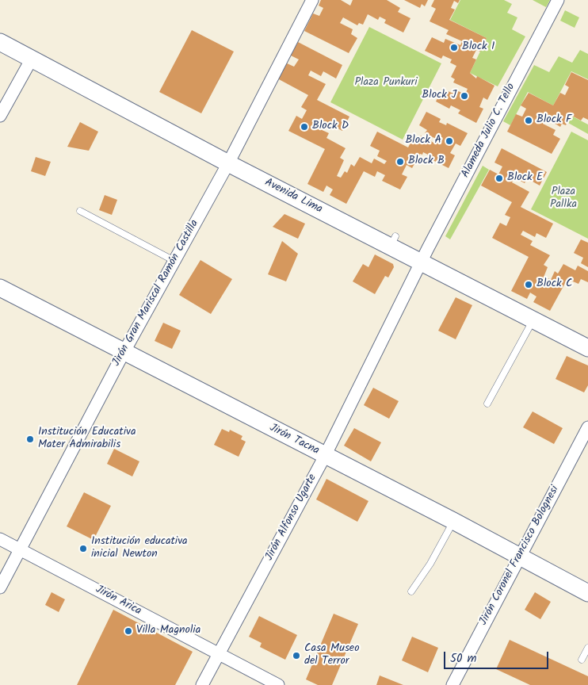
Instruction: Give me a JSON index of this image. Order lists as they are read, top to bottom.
{
  "streets": {
    "street": [
      "Alameda Julio C. Tello",
      "Avenida Lima",
      "Jirón Gran Mariscal Ramón Castilla",
      "Jirón Tacna",
      "Jirón Alfonso Ugarte",
      "Jirón Coronel Francisco Bolognesi",
      "Jirón Arica"
    ]
  },
  "crossings": [
    ["Alameda Julio C. Tello", "Avenida Lima"],
    ["Alameda Julio C. Tello", "Jirón Alfonso Ugarte"],
    ["Avenida Lima", "Jirón Gran Mariscal Ramón Castilla"],
    ["Avenida Lima", "Jirón Alfonso Ugarte"],
    ["Jirón Gran Mariscal Ramón Castilla", "Jirón Tacna"],
    ["Jirón Gran Mariscal Ramón Castilla", "Jirón Arica"],
    ["Jirón Tacna", "Jirón Alfonso Ugarte"],
    ["Jirón Tacna", "Jirón Coronel Francisco Bolognesi"],
    ["Jirón Alfonso Ugarte", "Jirón Arica"]
  ],
  "parks": ["Plaza Punkuri", "Plaza Pallka"],
  "places": [
    "Block I",
    "Block J",
    "Block F",
    "Block D",
    "Block A",
    "Block B",
    "Block E",
    "Block C",
    "Institución Educativa Mater Admirabilis",
    "Institución educativa inicial Newton",
    "Villa Magnolia",
    "Casa Museo del Terror"
  ],
  "scale_bar": "50 m"
}
